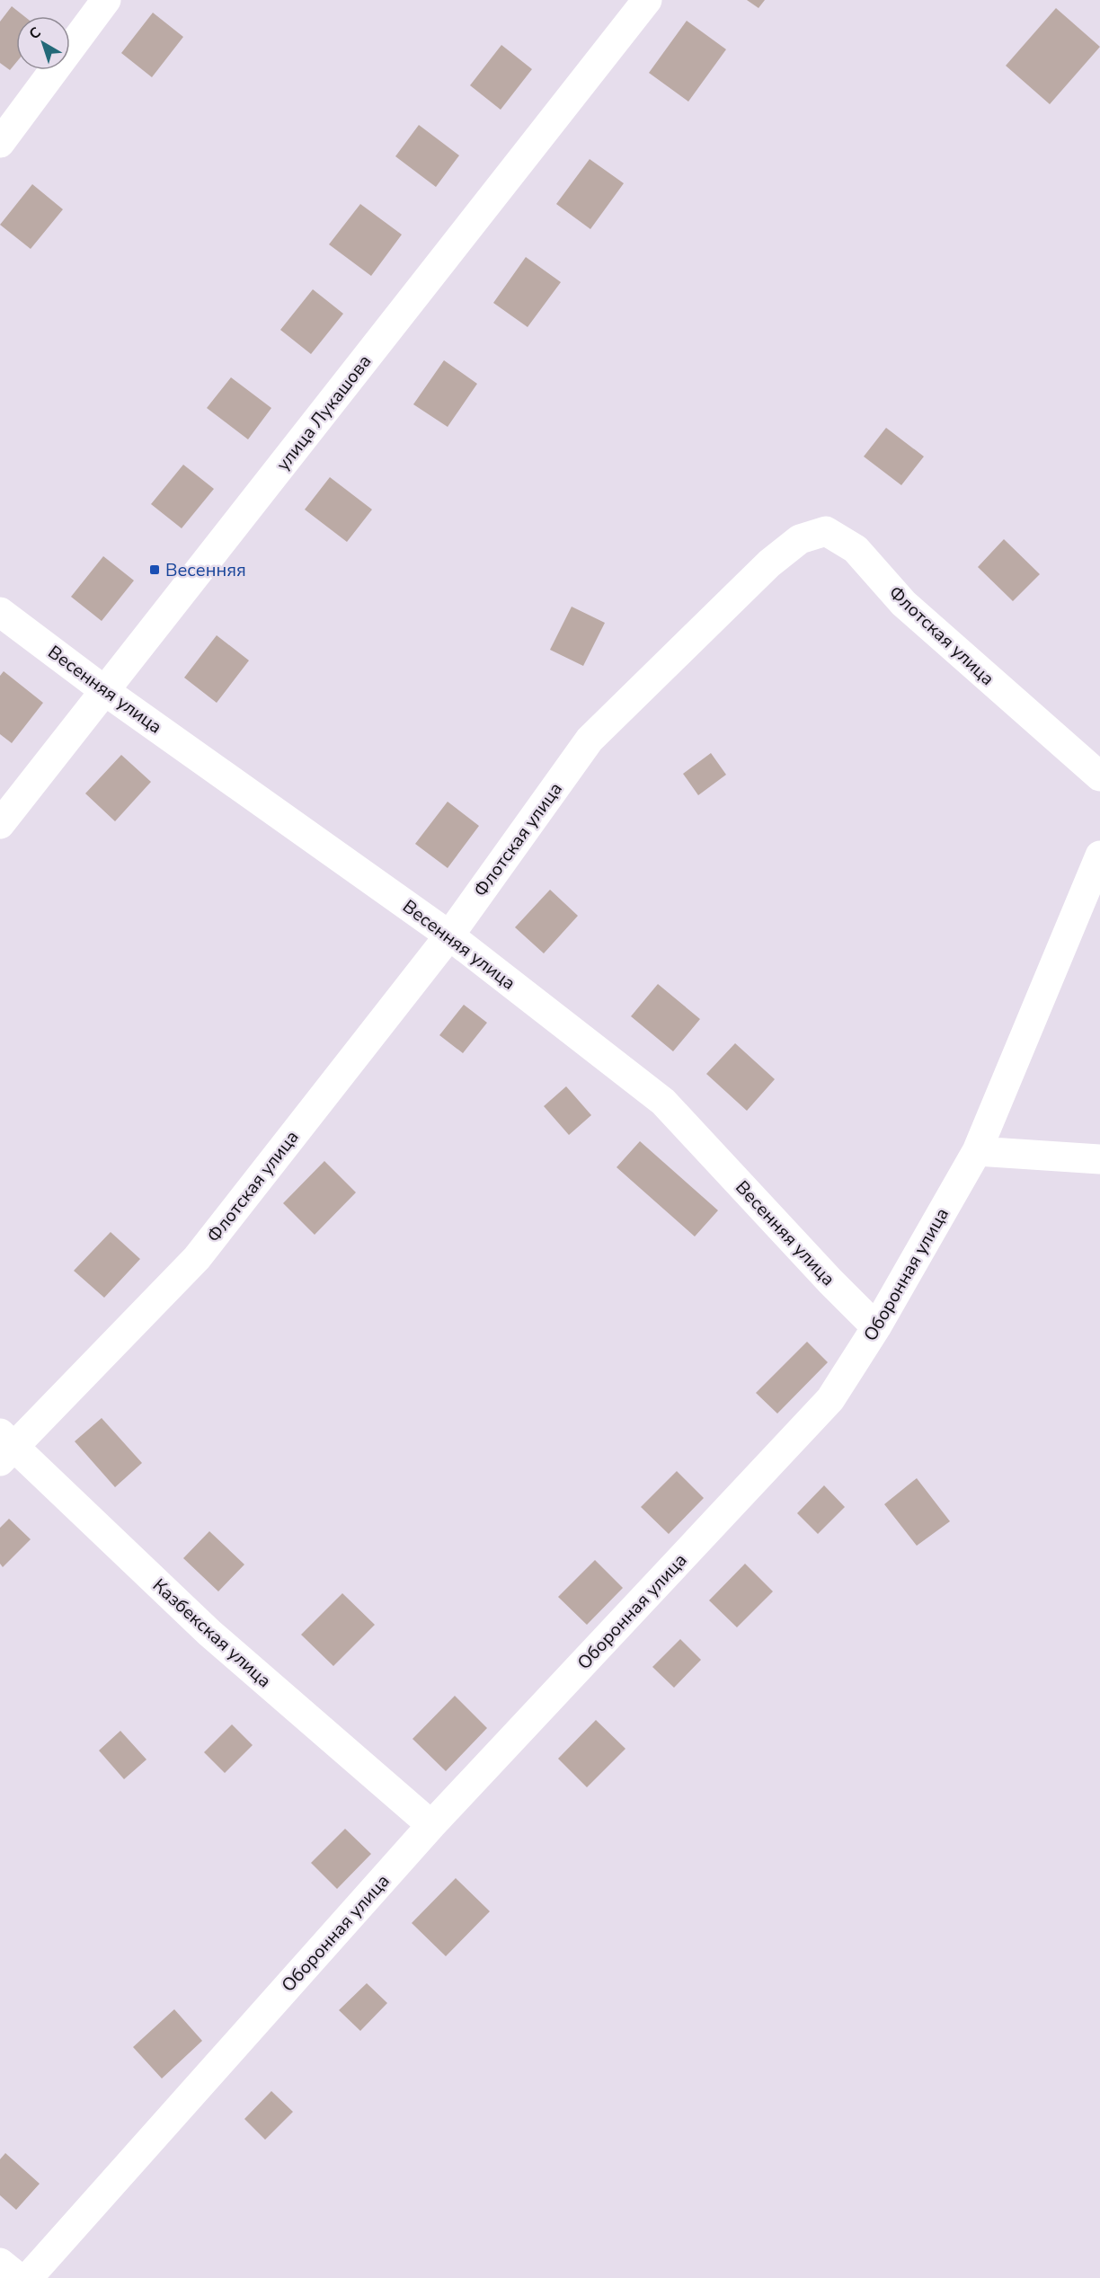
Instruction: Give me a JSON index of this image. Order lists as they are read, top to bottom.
{
  "streets": {
    "street": [
      "улица Лукашова",
      "Флотская улица",
      "Весенняя улица",
      "Оборонная улица",
      "Казбекская улица"
    ]
  },
  "crossings": [
    ["улица Лукашова", "Весенняя улица"],
    ["Флотская улица", "Весенняя улица"],
    ["Флотская улица", "Казбекская улица"],
    ["Весенняя улица", "Оборонная улица"],
    ["Оборонная улица", "Казбекская улица"]
  ],
  "places": {
    "transit": ["Весенняя"]
  },
  "north": "top left"
}
